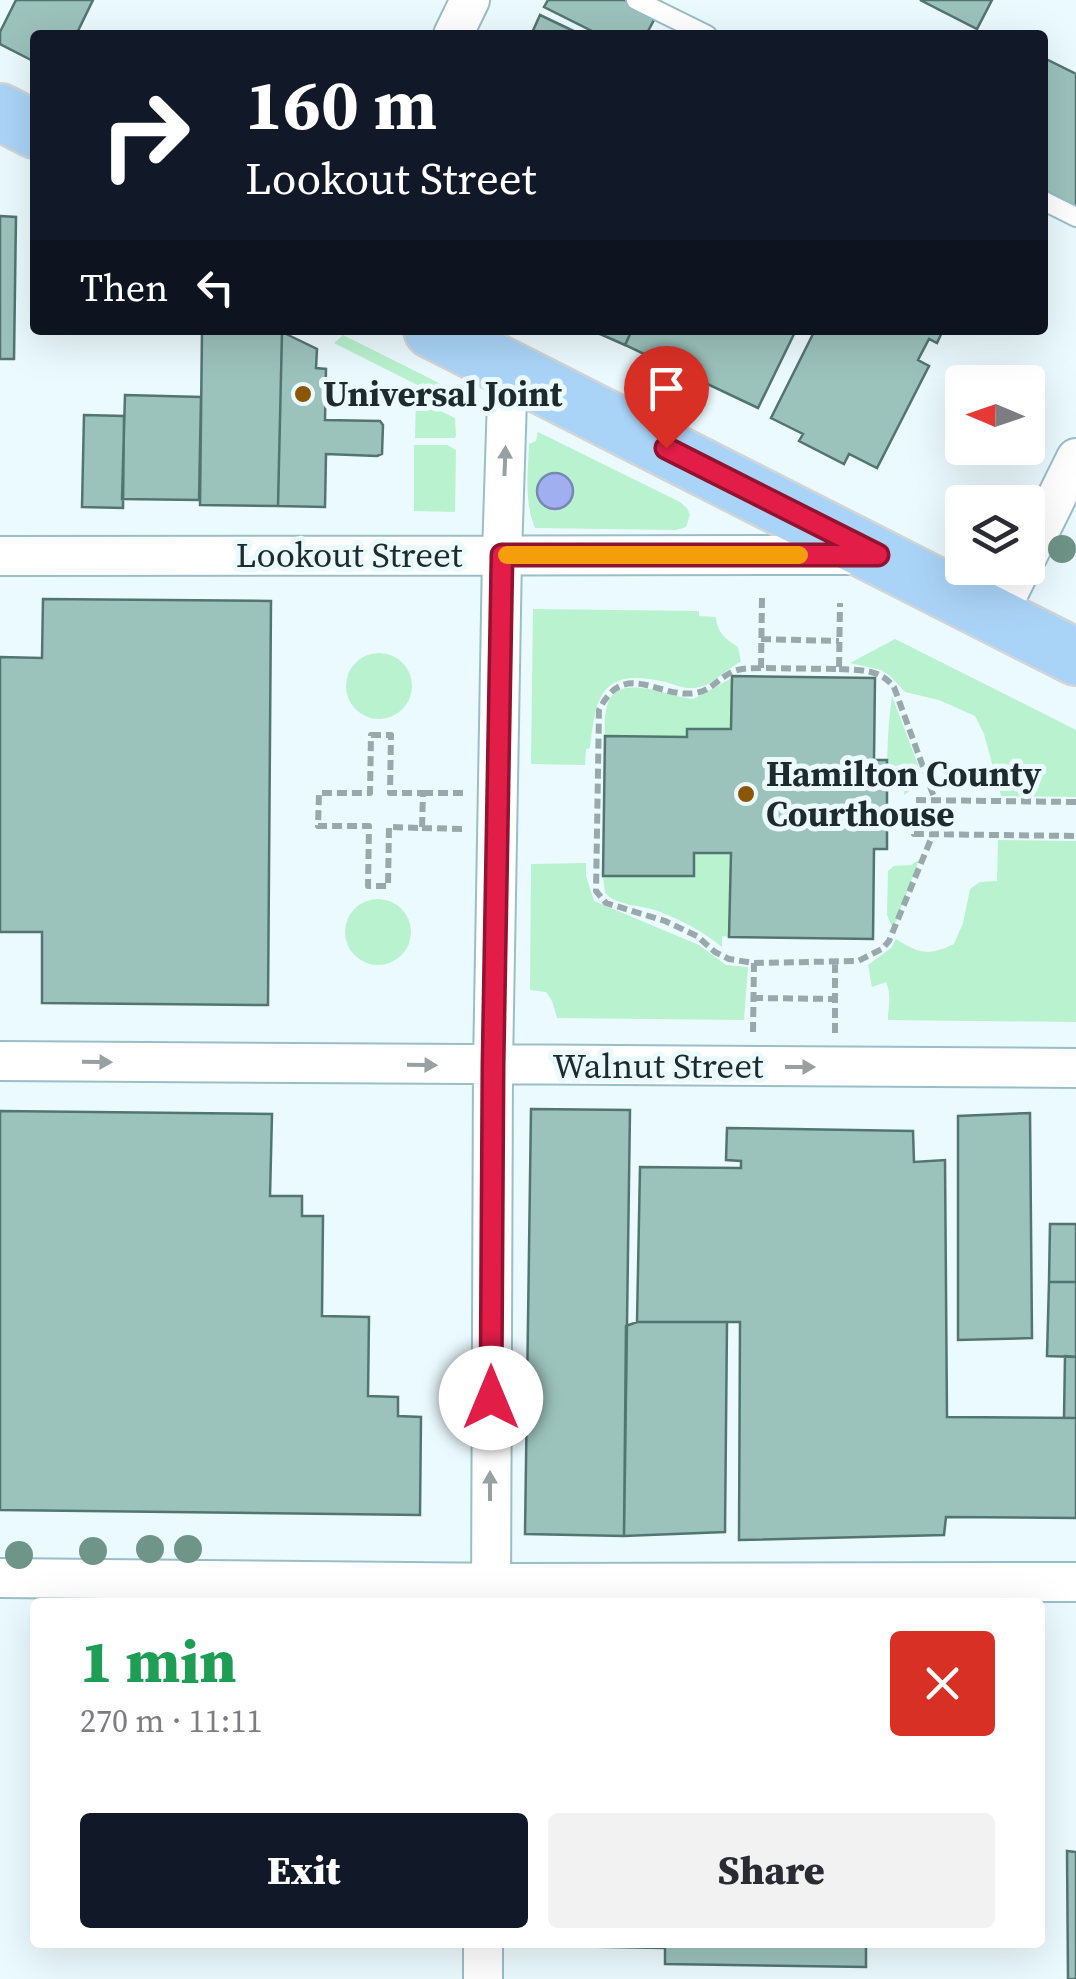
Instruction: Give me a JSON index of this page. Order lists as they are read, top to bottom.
{
  "streets": {
    "street": ["Lookout Street", "Walnut Street"]
  },
  "one_way": ["Walnut Street"],
  "places": ["Universal Joint", "Hamilton County Courthouse"],
  "north": "left",
  "page": {
    "turn": ["160 m", "Lookout Street"],
    "then": "Then",
    "heading": ["1 min", "270 m · 11:11"],
    "buttons": ["Exit", "Share"]
  }
}
